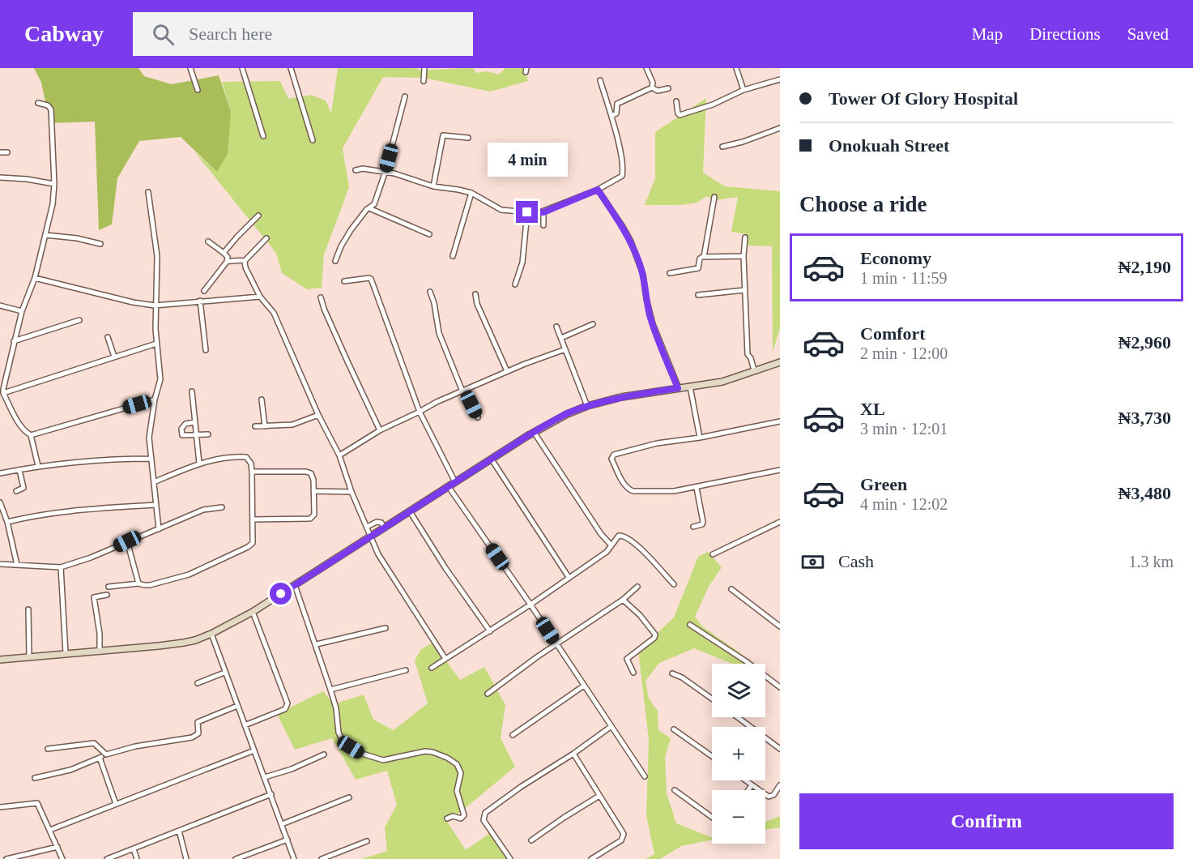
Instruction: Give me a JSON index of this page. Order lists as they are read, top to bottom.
{
  "page": {
    "header": "Cabway",
    "search": "Search here",
    "nav": ["Map", "Directions", "Saved"],
    "banner": ["Tower Of Glory Hospital", "Onokuah Street"],
    "bubble": "4 min",
    "heading": "Choose a ride",
    "list": [
      {
        "name": "Economy",
        "note": "1 min · 11:59",
        "value": "₦2,190"
      },
      {
        "name": "Comfort",
        "note": "2 min · 12:00",
        "value": "₦2,960"
      },
      {
        "name": "XL",
        "note": "3 min · 12:01",
        "value": "₦3,730"
      },
      {
        "name": "Green",
        "note": "4 min · 12:02",
        "value": "₦3,480"
      }
    ],
    "pay": ["Cash", "1.3 km"],
    "map_buttons": ["+", "−"],
    "buttons": "Confirm"
  }
}
